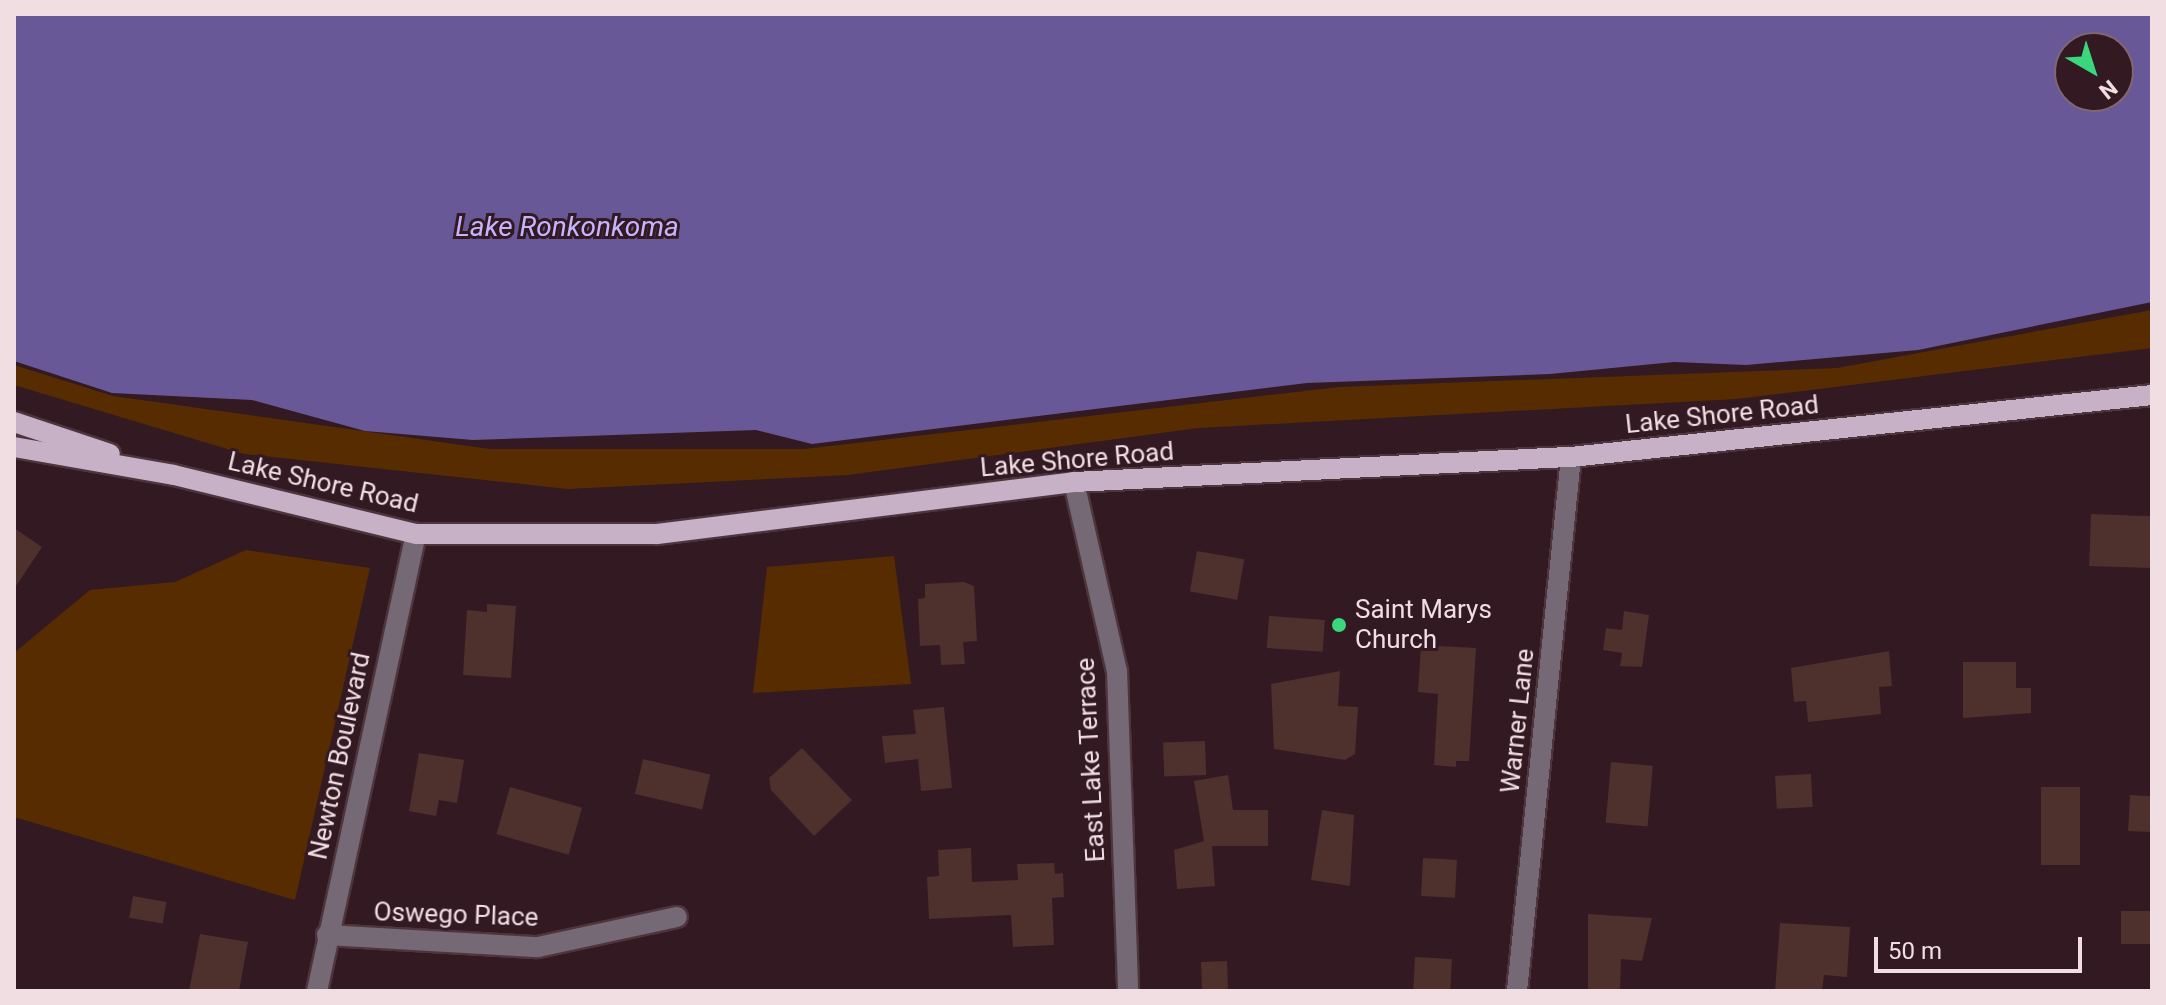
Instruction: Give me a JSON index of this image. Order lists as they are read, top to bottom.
{
  "streets": {
    "main road": ["Lake Shore Road"],
    "street": [
      "Warner Lane",
      "Newton Boulevard",
      "East Lake Terrace",
      "Oswego Place"
    ]
  },
  "crossings": [
    ["Lake Shore Road", "Warner Lane"],
    ["Lake Shore Road", "Newton Boulevard"],
    ["Lake Shore Road", "East Lake Terrace"],
    ["Newton Boulevard", "Oswego Place"]
  ],
  "water": ["Lake Ronkonkoma"],
  "places": ["Saint Marys Church"],
  "scale_bar": "50 m",
  "north": "bottom right"
}
